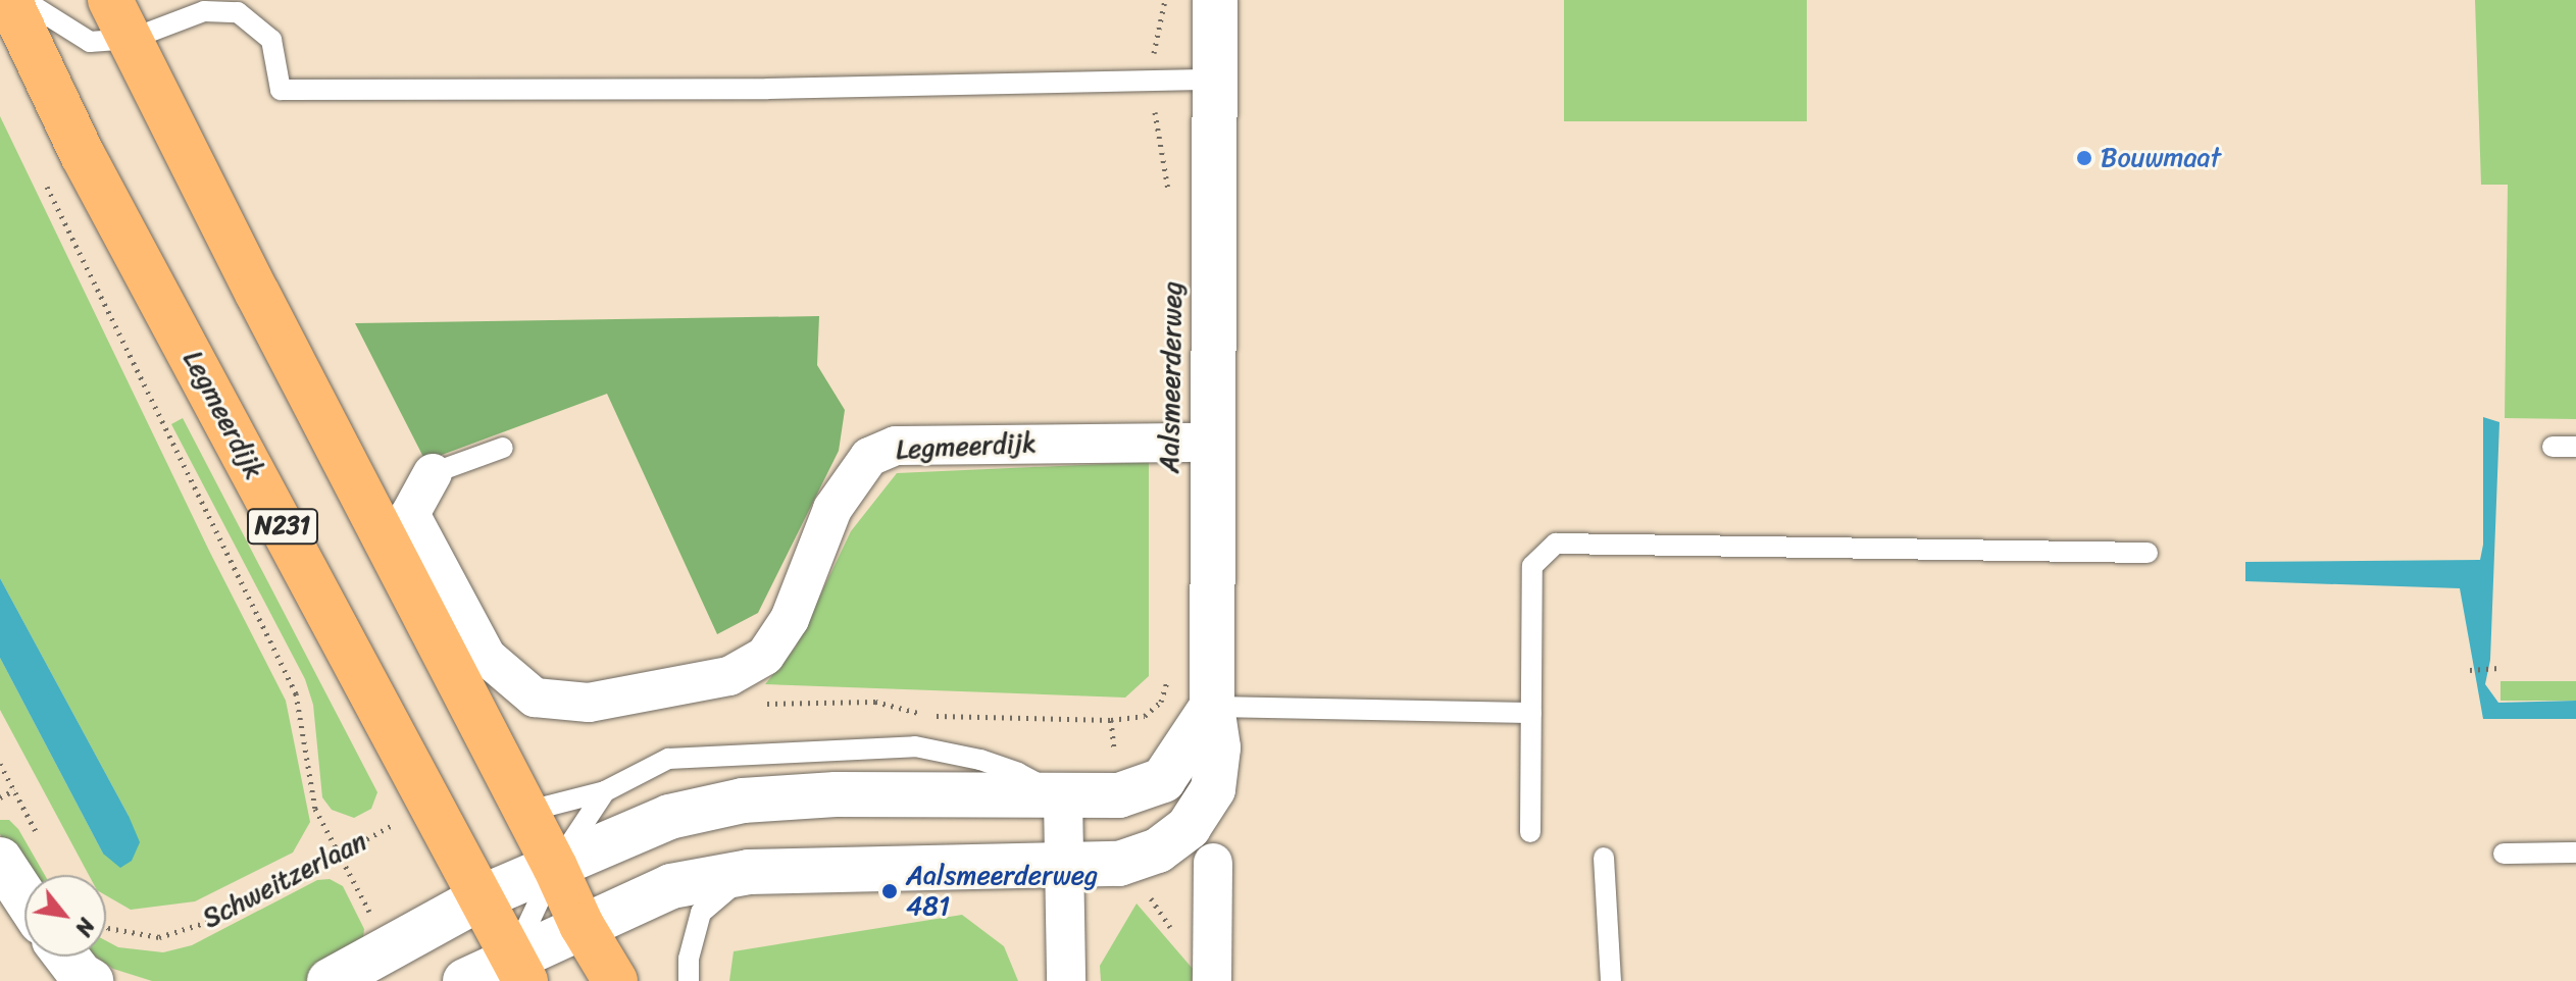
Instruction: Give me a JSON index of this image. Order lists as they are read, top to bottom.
{
  "streets": {
    "main road": ["Legmeerdijk", "N231"],
    "street": ["Aalsmeerderweg"],
    "path": ["Schweitzerlaan"]
  },
  "crossings": [
    ["Aalsmeerderweg", "Legmeerdijk"],
    ["Legmeerdijk", "Schweitzerlaan"]
  ],
  "places": ["Bouwmaat", "Aalsmeerderweg 481"],
  "north": "bottom right"
}
